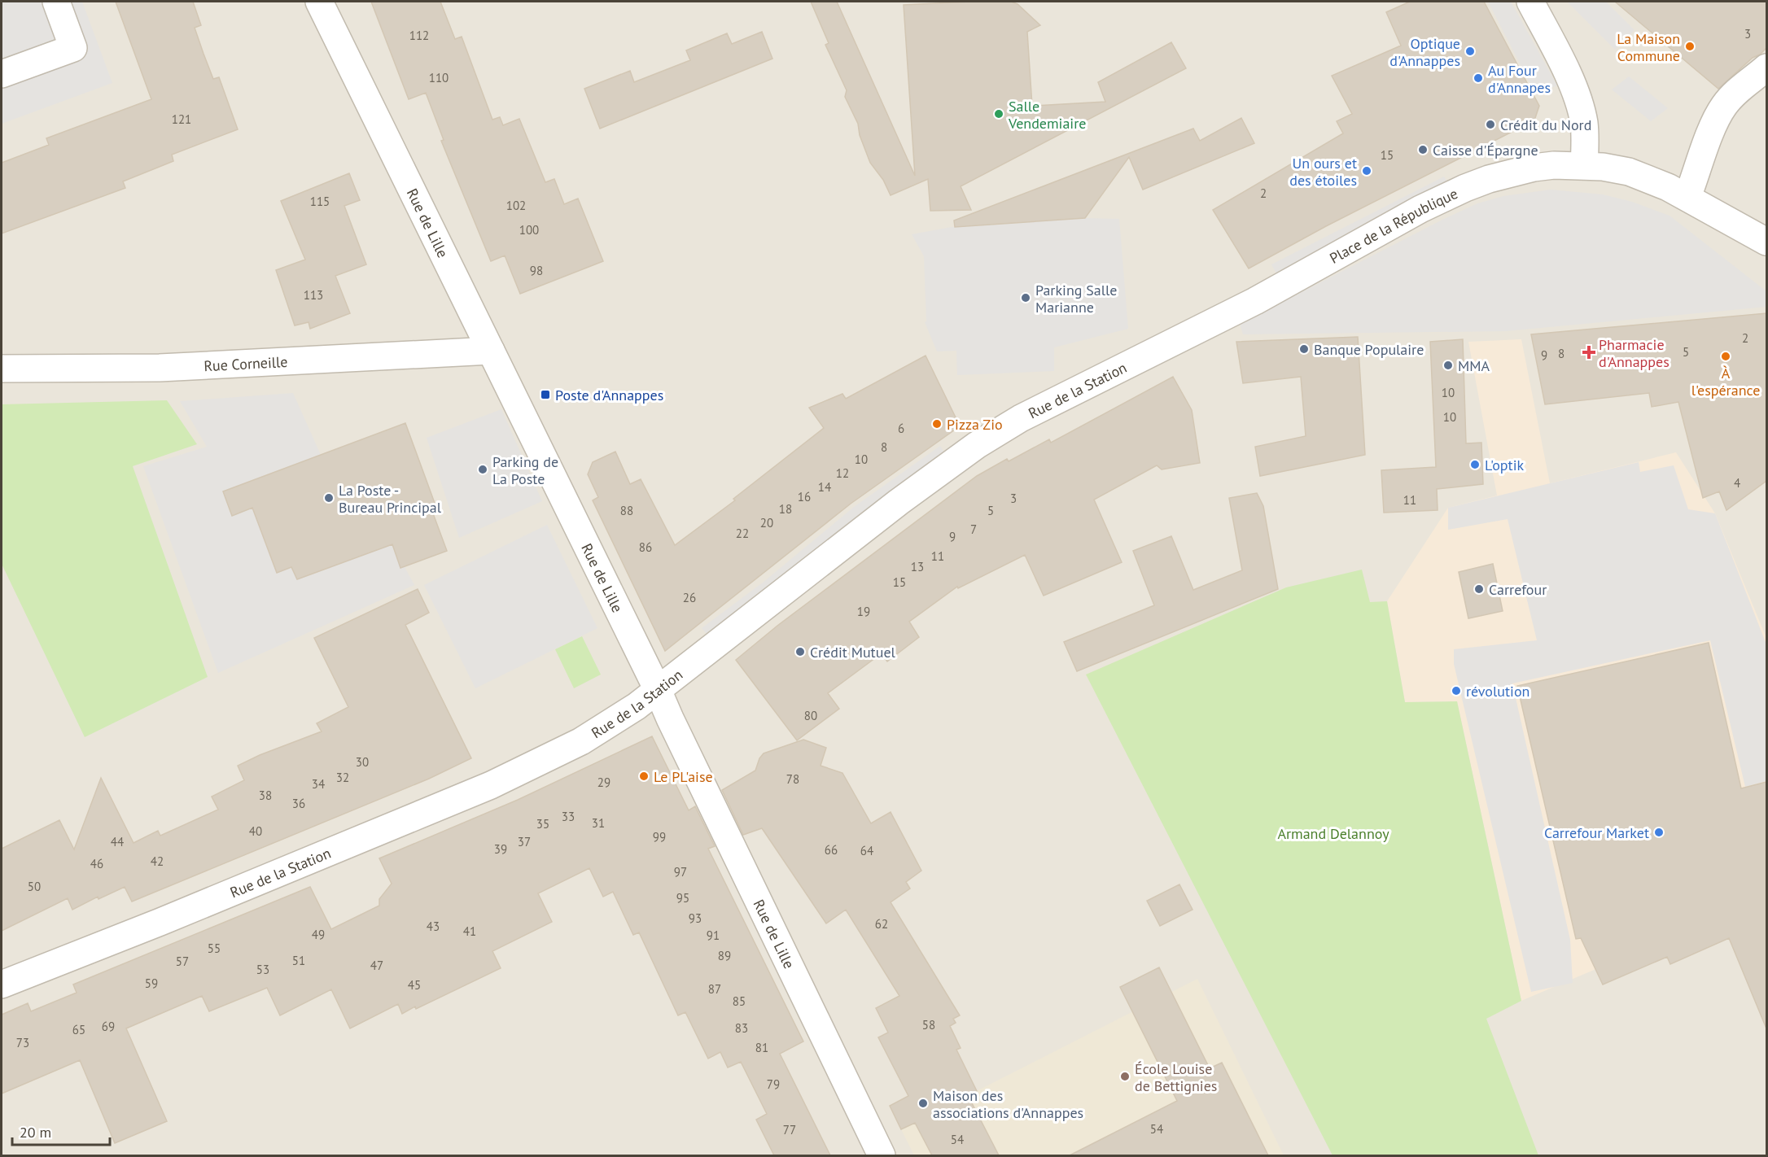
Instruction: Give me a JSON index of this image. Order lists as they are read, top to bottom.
{
  "streets": {
    "street": [
      "Rue de Lille",
      "Place de la République",
      "Rue Corneille",
      "Rue de la Station"
    ]
  },
  "crossings": [
    ["Rue de Lille", "Rue Corneille"],
    ["Rue de Lille", "Rue de la Station"],
    ["Place de la République", "Rue de la Station"]
  ],
  "parks": ["Armand Delannoy"],
  "places": {
    "other": [
      "La Maison Commune",
      "Optique d'Annappes",
      "Au Four d'Annapes",
      "Salle Vendemiaire",
      "Crédit du Nord",
      "Caisse d'Épargne",
      "Un ours et des étoiles",
      "Parking Salle Marianne",
      "Banque Populaire",
      "À l'espérance",
      "MMA",
      "Pizza Zio",
      "L'optik",
      "Parking de La Poste",
      "La Poste - Bureau Principal",
      "Carrefour",
      "Crédit Mutuel",
      "révolution",
      "Le PL'aise",
      "Carrefour Market",
      "École Louise de Bettignies",
      "Maison des associations d'Annappes"
    ],
    "health": ["Pharmacie d'Annappes"],
    "transit": ["Poste d'Annappes"]
  },
  "house_numbers": [
    "3",
    "112",
    "110",
    "121",
    "15",
    "2",
    "115",
    "102",
    "100",
    "98",
    "113",
    "2",
    "5",
    "8",
    "9",
    "10",
    "10",
    "6",
    "8",
    "10",
    "12",
    "4",
    "14",
    "16",
    "3",
    "11",
    "18",
    "88",
    "5",
    "20",
    "7",
    "22",
    "9",
    "86",
    "11",
    "13",
    "15",
    "26",
    "19",
    "80",
    "30",
    "32",
    "78",
    "29",
    "34",
    "38",
    "36",
    "33",
    "31",
    "35",
    "40",
    "99",
    "44",
    "37",
    "39",
    "66",
    "64",
    "42",
    "46",
    "97",
    "50",
    "95",
    "93",
    "62",
    "43",
    "41",
    "49",
    "91",
    "55",
    "89",
    "51",
    "57",
    "47",
    "53",
    "59",
    "45",
    "87",
    "85",
    "58",
    "69",
    "83",
    "65",
    "73",
    "81",
    "79",
    "54",
    "77",
    "54"
  ],
  "scale_bar": "20 m"
}
